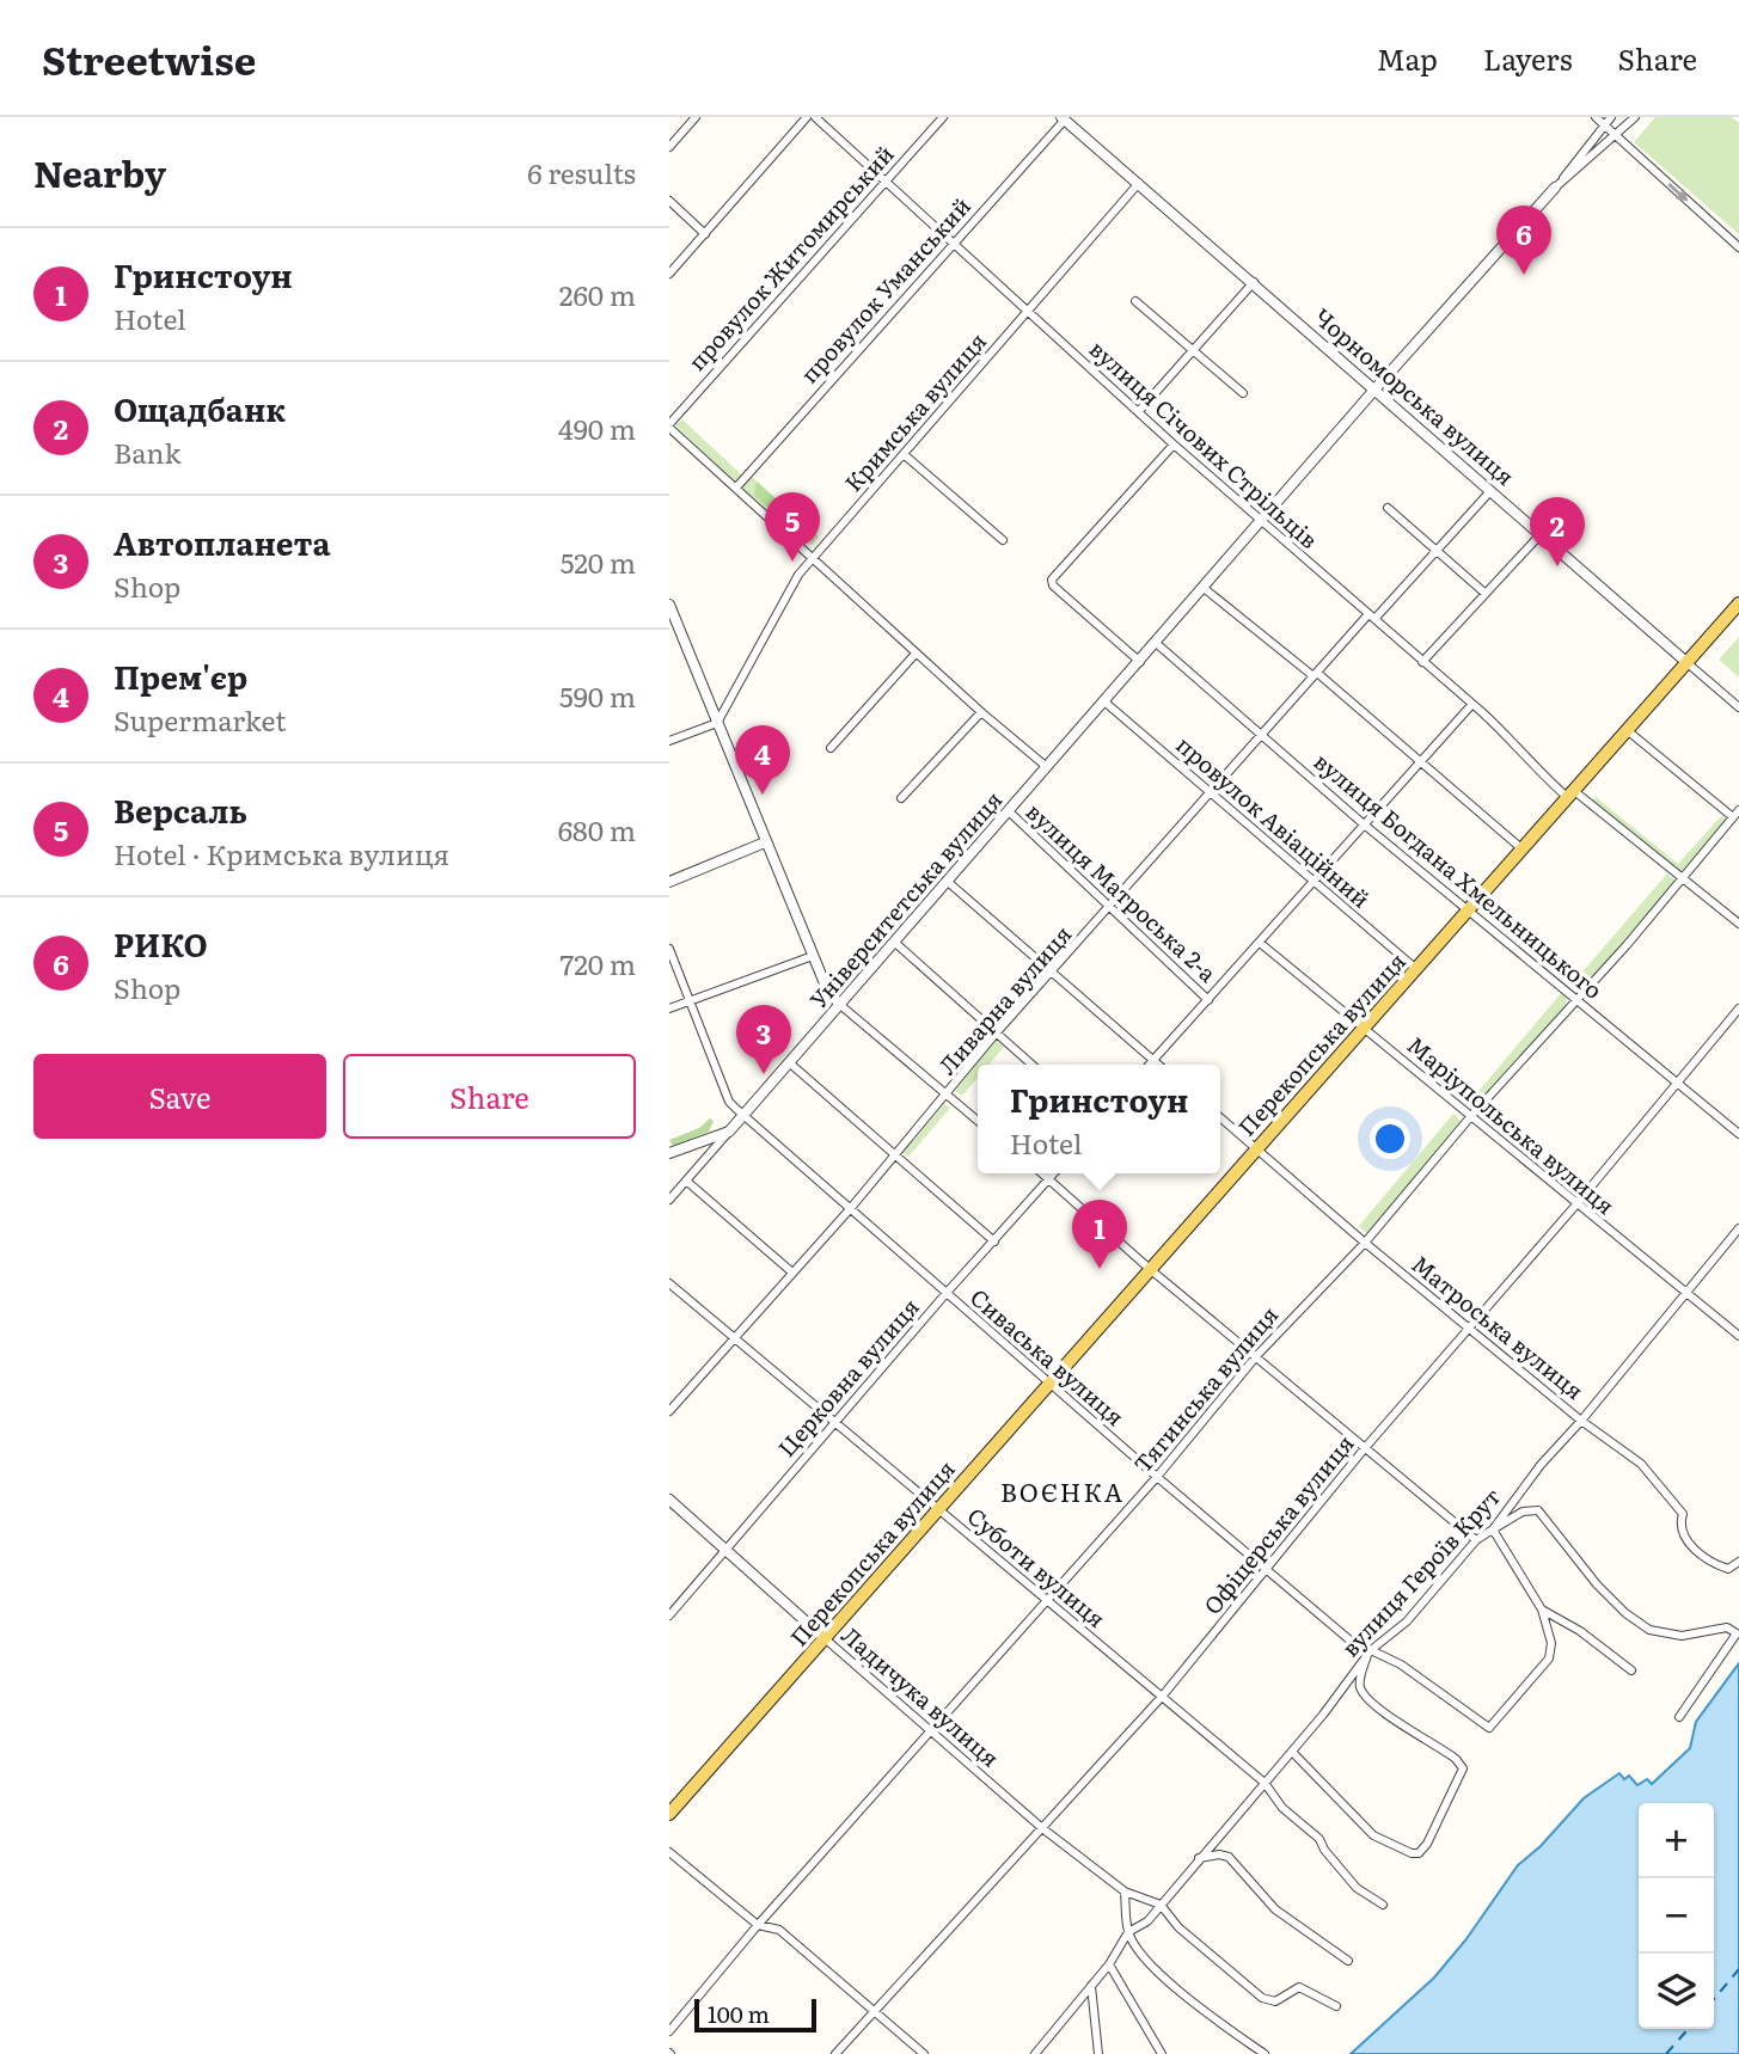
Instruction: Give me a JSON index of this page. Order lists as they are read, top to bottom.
{
  "streets": {
    "main road": ["Перекопська вулиця"],
    "street": [
      "провулок Житомирський",
      "провулок Уманський",
      "Чорноморська вулиця",
      "Кримська вулиця",
      "вулиця Січових Стрільців",
      "провулок Авіаційний",
      "вулиця Богдана Хмельницького",
      "вулиця Матроська 2-а",
      "Університетська вулиця",
      "Ливарна вулиця",
      "Маріупольська вулиця",
      "Матроська вулиця",
      "Сиваська вулиця",
      "Церковна вулиця",
      "Тягинська вулиця",
      "Офіцерська вулиця",
      "Суботи вулиця",
      "вулиця Героїв Крут",
      "Ладичука вулиця"
    ]
  },
  "crossings": [
    ["провулок Житомирський", "вулиця Січових Стрільців"],
    ["провулок Уманський", "Чорноморська вулиця"],
    ["провулок Уманський", "вулиця Січових Стрільців"],
    ["Чорноморська вулиця", "Кримська вулиця"],
    ["Чорноморська вулиця", "Університетська вулиця"],
    ["Чорноморська вулиця", "Ливарна вулиця"],
    ["Чорноморська вулиця", "Перекопська вулиця"],
    ["Кримська вулиця", "вулиця Січових Стрільців"],
    ["вулиця Січових Стрільців", "Університетська вулиця"],
    ["вулиця Січових Стрільців", "Ливарна вулиця"],
    ["вулиця Січових Стрільців", "Перекопська вулиця"],
    ["вулиця Січових Стрільців", "Тягинська вулиця"],
    ["провулок Авіаційний", "Університетська вулиця"],
    ["провулок Авіаційний", "Ливарна вулиця"],
    ["провулок Авіаційний", "Перекопська вулиця"],
    ["вулиця Богдана Хмельницького", "Університетська вулиця"],
    ["вулиця Богдана Хмельницького", "Ливарна вулиця"],
    ["вулиця Богдана Хмельницького", "Перекопська вулиця"],
    ["вулиця Богдана Хмельницького", "Тягинська вулиця"],
    ["вулиця Богдана Хмельницького", "Офіцерська вулиця"],
    ["вулиця Матроська 2-а", "Університетська вулиця"],
    ["вулиця Матроська 2-а", "Ливарна вулиця"],
    ["Університетська вулиця", "Сиваська вулиця"],
    ["Ливарна вулиця", "Сиваська вулиця"],
    ["Ливарна вулиця", "Суботи вулиця"],
    ["Перекопська вулиця", "Маріупольська вулиця"],
    ["Перекопська вулиця", "Матроська вулиця"],
    ["Перекопська вулиця", "Сиваська вулиця"],
    ["Перекопська вулиця", "Суботи вулиця"],
    ["Перекопська вулиця", "Ладичука вулиця"],
    ["Маріупольська вулиця", "Тягинська вулиця"],
    ["Маріупольська вулиця", "Офіцерська вулиця"],
    ["Маріупольська вулиця", "вулиця Героїв Крут"],
    ["Матроська вулиця", "Тягинська вулиця"],
    ["Матроська вулиця", "Офіцерська вулиця"],
    ["Матроська вулиця", "вулиця Героїв Крут"],
    ["Сиваська вулиця", "Церковна вулиця"],
    ["Сиваська вулиця", "Тягинська вулиця"],
    ["Сиваська вулиця", "Офіцерська вулиця"],
    ["Сиваська вулиця", "вулиця Героїв Крут"],
    ["Церковна вулиця", "Суботи вулиця"],
    ["Церковна вулиця", "Ладичука вулиця"],
    ["Тягинська вулиця", "Суботи вулиця"],
    ["Тягинська вулиця", "Ладичука вулиця"],
    ["Офіцерська вулиця", "Суботи вулиця"],
    ["Офіцерська вулиця", "Ладичука вулиця"],
    ["Суботи вулиця", "вулиця Героїв Крут"],
    ["вулиця Героїв Крут", "Ладичука вулиця"]
  ],
  "districts": ["ВОЄНКА"],
  "scale_bar": "100 m",
  "page": {
    "header": "Streetwise",
    "nav": ["Map", "Layers", "Share"],
    "heading": ["Nearby", "6 results"],
    "pins": [
      "6",
      "5",
      "2",
      "4",
      "3",
      "1"
    ],
    "list": [
      {
        "mark": "1",
        "name": "Гринстоун",
        "note": "Hotel",
        "value": "260 m"
      },
      {
        "mark": "2",
        "name": "Ощадбанк",
        "note": "Bank",
        "value": "490 m"
      },
      {
        "mark": "3",
        "name": "Автопланета",
        "note": "Shop",
        "value": "520 m"
      },
      {
        "mark": "4",
        "name": "Прем'єр",
        "note": "Supermarket",
        "value": "590 m"
      },
      {
        "mark": "5",
        "name": "Версаль",
        "note": "Hotel · Кримська вулиця",
        "value": "680 m"
      },
      {
        "mark": "6",
        "name": "РИКО",
        "note": "Shop",
        "value": "720 m"
      }
    ],
    "buttons": ["Save", "Share"],
    "popup": ["Гринстоун", "Hotel"],
    "map_buttons": ["+", "−"],
    "scale": "100 m"
  }
}
